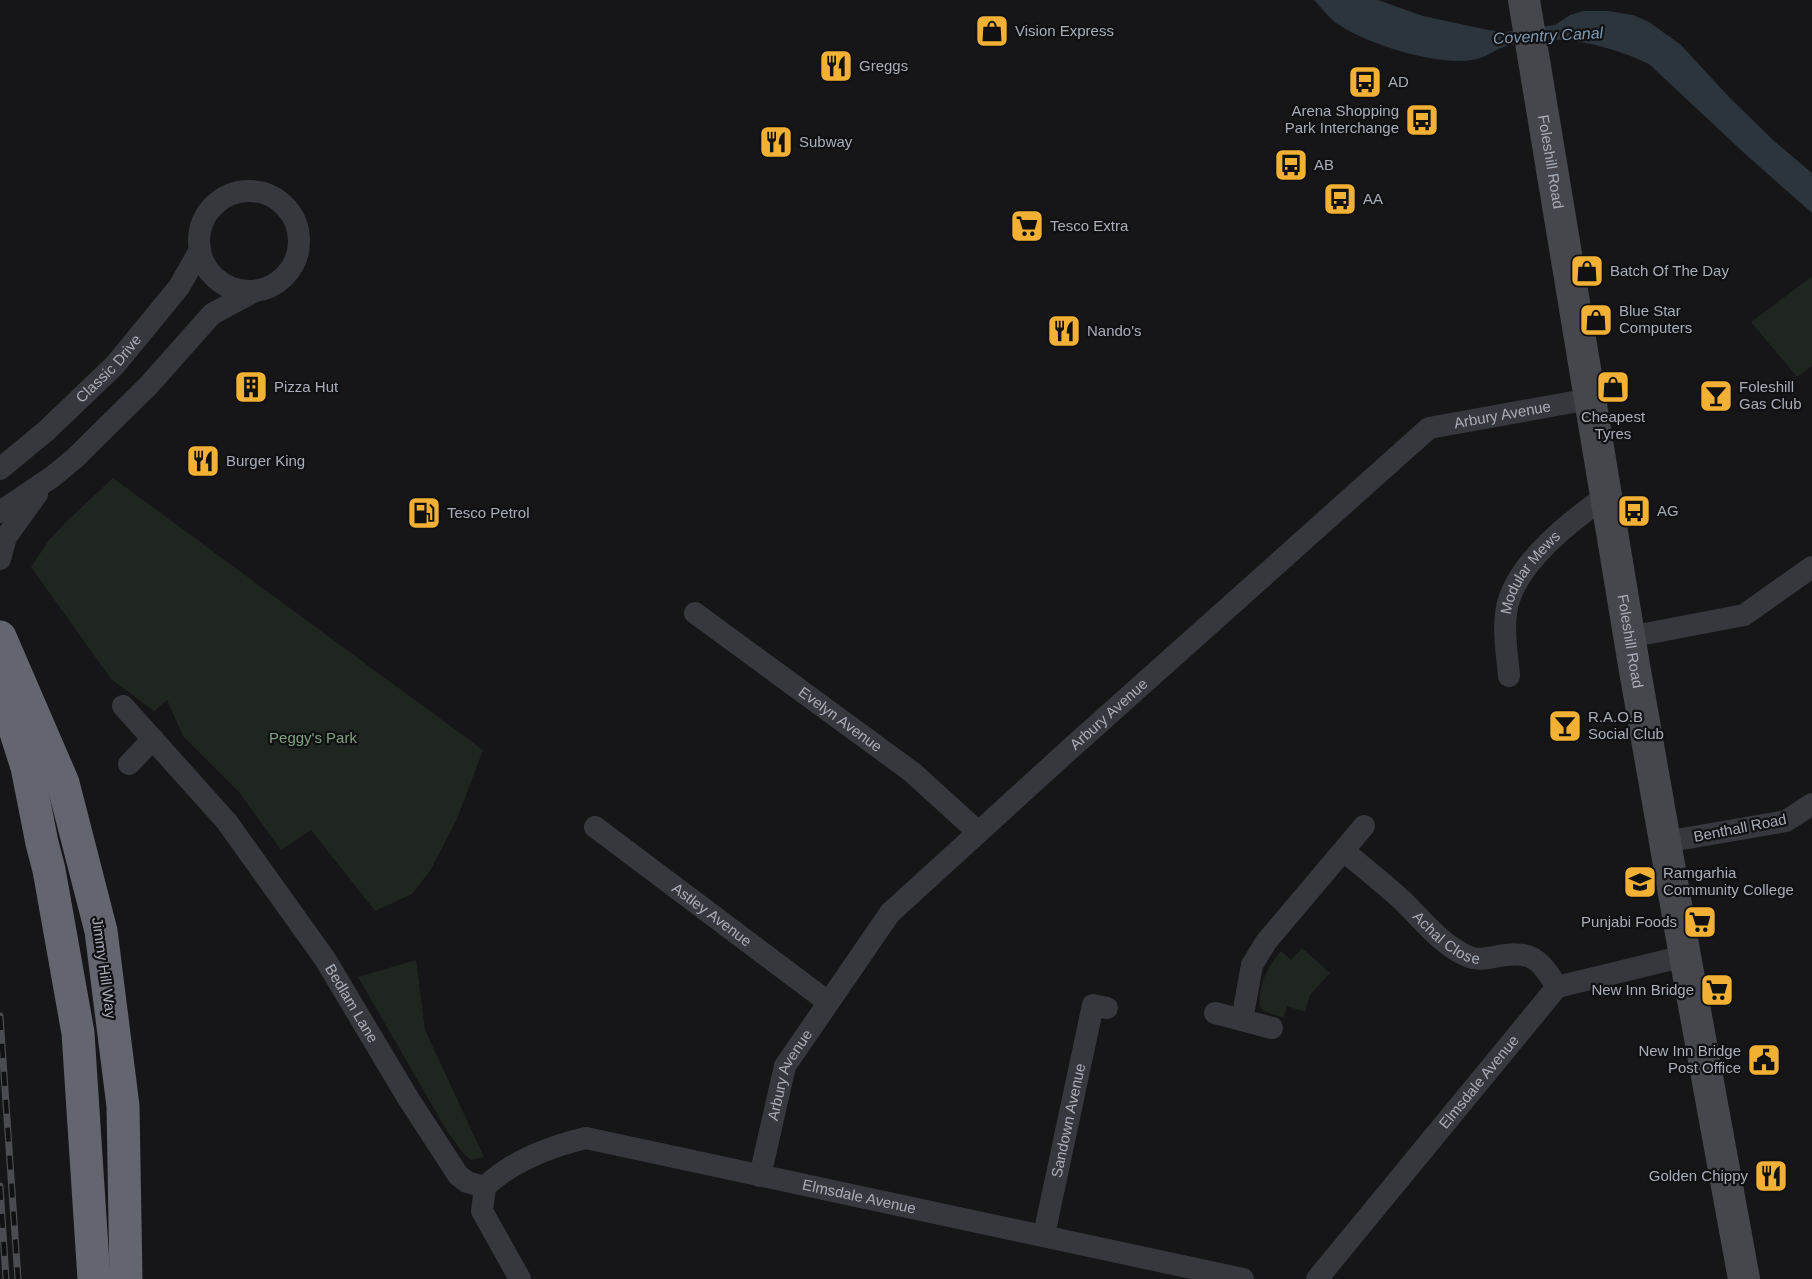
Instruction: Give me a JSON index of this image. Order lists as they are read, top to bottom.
{
  "streets": {
    "highway": ["Jimmy Hill Way"],
    "main road": ["Foleshill Road"],
    "street": [
      "Classic Drive",
      "Arbury Avenue",
      "Modular Mews",
      "Evelyn Avenue",
      "Benthall Road",
      "Astley Avenue",
      "Achal Close",
      "Bedlam Lane",
      "Elmsdale Avenue",
      "Sandown Avenue"
    ]
  },
  "crossings": [
    ["Foleshill Road", "Arbury Avenue"],
    ["Foleshill Road", "Modular Mews"],
    ["Foleshill Road", "Benthall Road"],
    ["Arbury Avenue", "Evelyn Avenue"],
    ["Arbury Avenue", "Astley Avenue"],
    ["Arbury Avenue", "Elmsdale Avenue"],
    ["Achal Close", "Elmsdale Avenue"],
    ["Bedlam Lane", "Elmsdale Avenue"],
    ["Elmsdale Avenue", "Sandown Avenue"]
  ],
  "water": ["Coventry Canal"],
  "parks": ["Peggy's Park"],
  "places": {
    "shop": [
      "Vision Express",
      "Batch Of The Day",
      "Blue Star Computers",
      "Cheapest Tyres"
    ],
    "restaurant": [
      "Greggs",
      "Subway",
      "Nando's",
      "Burger King",
      "Golden Chippy"
    ],
    "bus stop": [
      "AD",
      "Arena Shopping Park Interchange",
      "AB",
      "AA",
      "AG"
    ],
    "supermarket": ["Tesco Extra", "Punjabi Foods", "New Inn Bridge"],
    "building": ["Pizza Hut"],
    "bar": ["Foleshill Gas Club", "R.A.O.B Social Club"],
    "fuel station": ["Tesco Petrol"],
    "school or university": ["Ramgarhia Community College"],
    "public building": ["New Inn Bridge Post Office"]
  }
}
